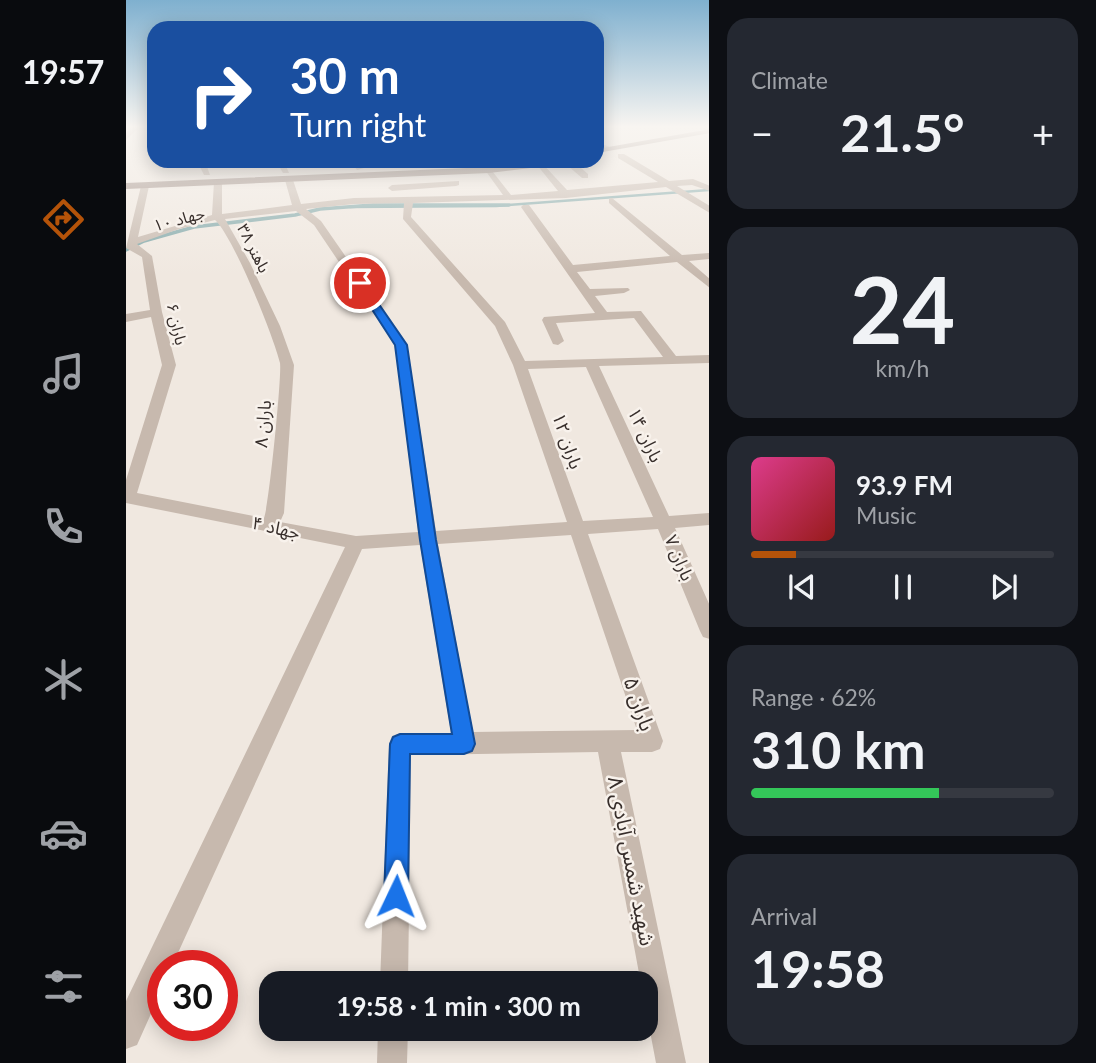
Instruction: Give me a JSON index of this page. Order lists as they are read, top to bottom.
{
  "streets": {
    "street": [
      "جهاد ۱۰",
      "باهنر ۳۸",
      "باران ۶",
      "باران ۸",
      "باران ۱۴",
      "باران ۱۲",
      "جهاد ۴",
      "باران ۷",
      "باران ۵",
      "شهید شمس آبادی ۸"
    ]
  },
  "crossings": [
    ["جهاد ۱۰", "باهنر ۳۸"],
    ["جهاد ۱۰", "باران ۶"],
    ["جهاد ۱۰", "باران ۱۲"],
    ["باهنر ۳۸", "باران ۸"],
    ["باران ۶", "جهاد ۴"],
    ["باران ۸", "جهاد ۴"],
    ["باران ۱۴", "جهاد ۴"],
    ["باران ۱۴", "باران ۷"],
    ["باران ۱۲", "جهاد ۴"],
    ["باران ۱۲", "باران ۵"],
    ["جهاد ۴", "باران ۷"],
    ["جهاد ۴", "باران ۵"],
    ["باران ۵", "شهید شمس آبادی ۸"]
  ],
  "page": {
    "tabs": "19:57",
    "tile": [
      "Climate",
      ["24", "km/h"],
      ["Range · 62%", "310 km"],
      ["Arrival", "19:58"]
    ],
    "turn": ["30 m", "Turn right"],
    "heat": ["−", "21.5°", "+"],
    "song": ["93.9 FM", "Music"],
    "limit": "30",
    "trip": "19:58 · 1 min · 300 m"
  }
}
